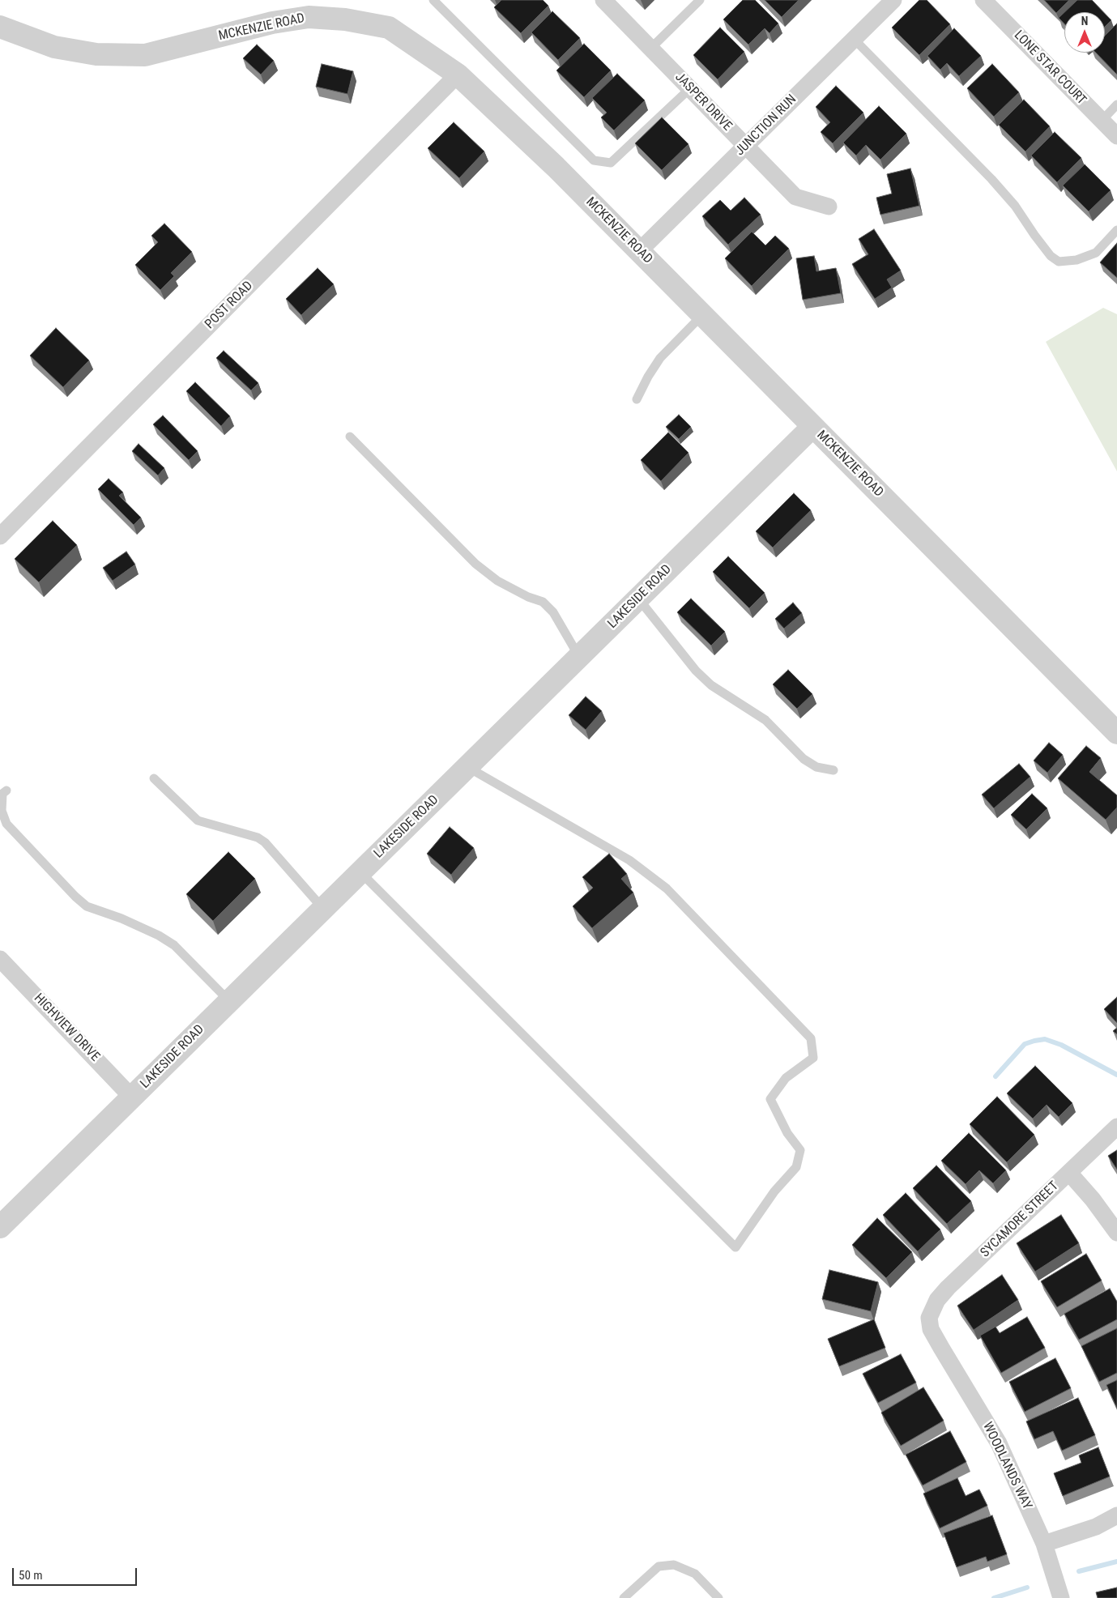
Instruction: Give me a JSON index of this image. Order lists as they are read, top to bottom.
{
  "streets": {
    "street": [
      "MCKENZIE ROAD",
      "LONE STAR COURT",
      "JASPER DRIVE",
      "JUNCTION RUN",
      "POST ROAD",
      "LAKESIDE ROAD",
      "HIGHVIEW DRIVE",
      "SYCAMORE STREET",
      "WOODLANDS WAY"
    ]
  },
  "crossings": [
    ["MCKENZIE ROAD", "JUNCTION RUN"],
    ["MCKENZIE ROAD", "POST ROAD"],
    ["MCKENZIE ROAD", "LAKESIDE ROAD"],
    ["JASPER DRIVE", "JUNCTION RUN"],
    ["LAKESIDE ROAD", "HIGHVIEW DRIVE"],
    ["SYCAMORE STREET", "WOODLANDS WAY"]
  ],
  "scale_bar": "50 m",
  "north": "top"
}
